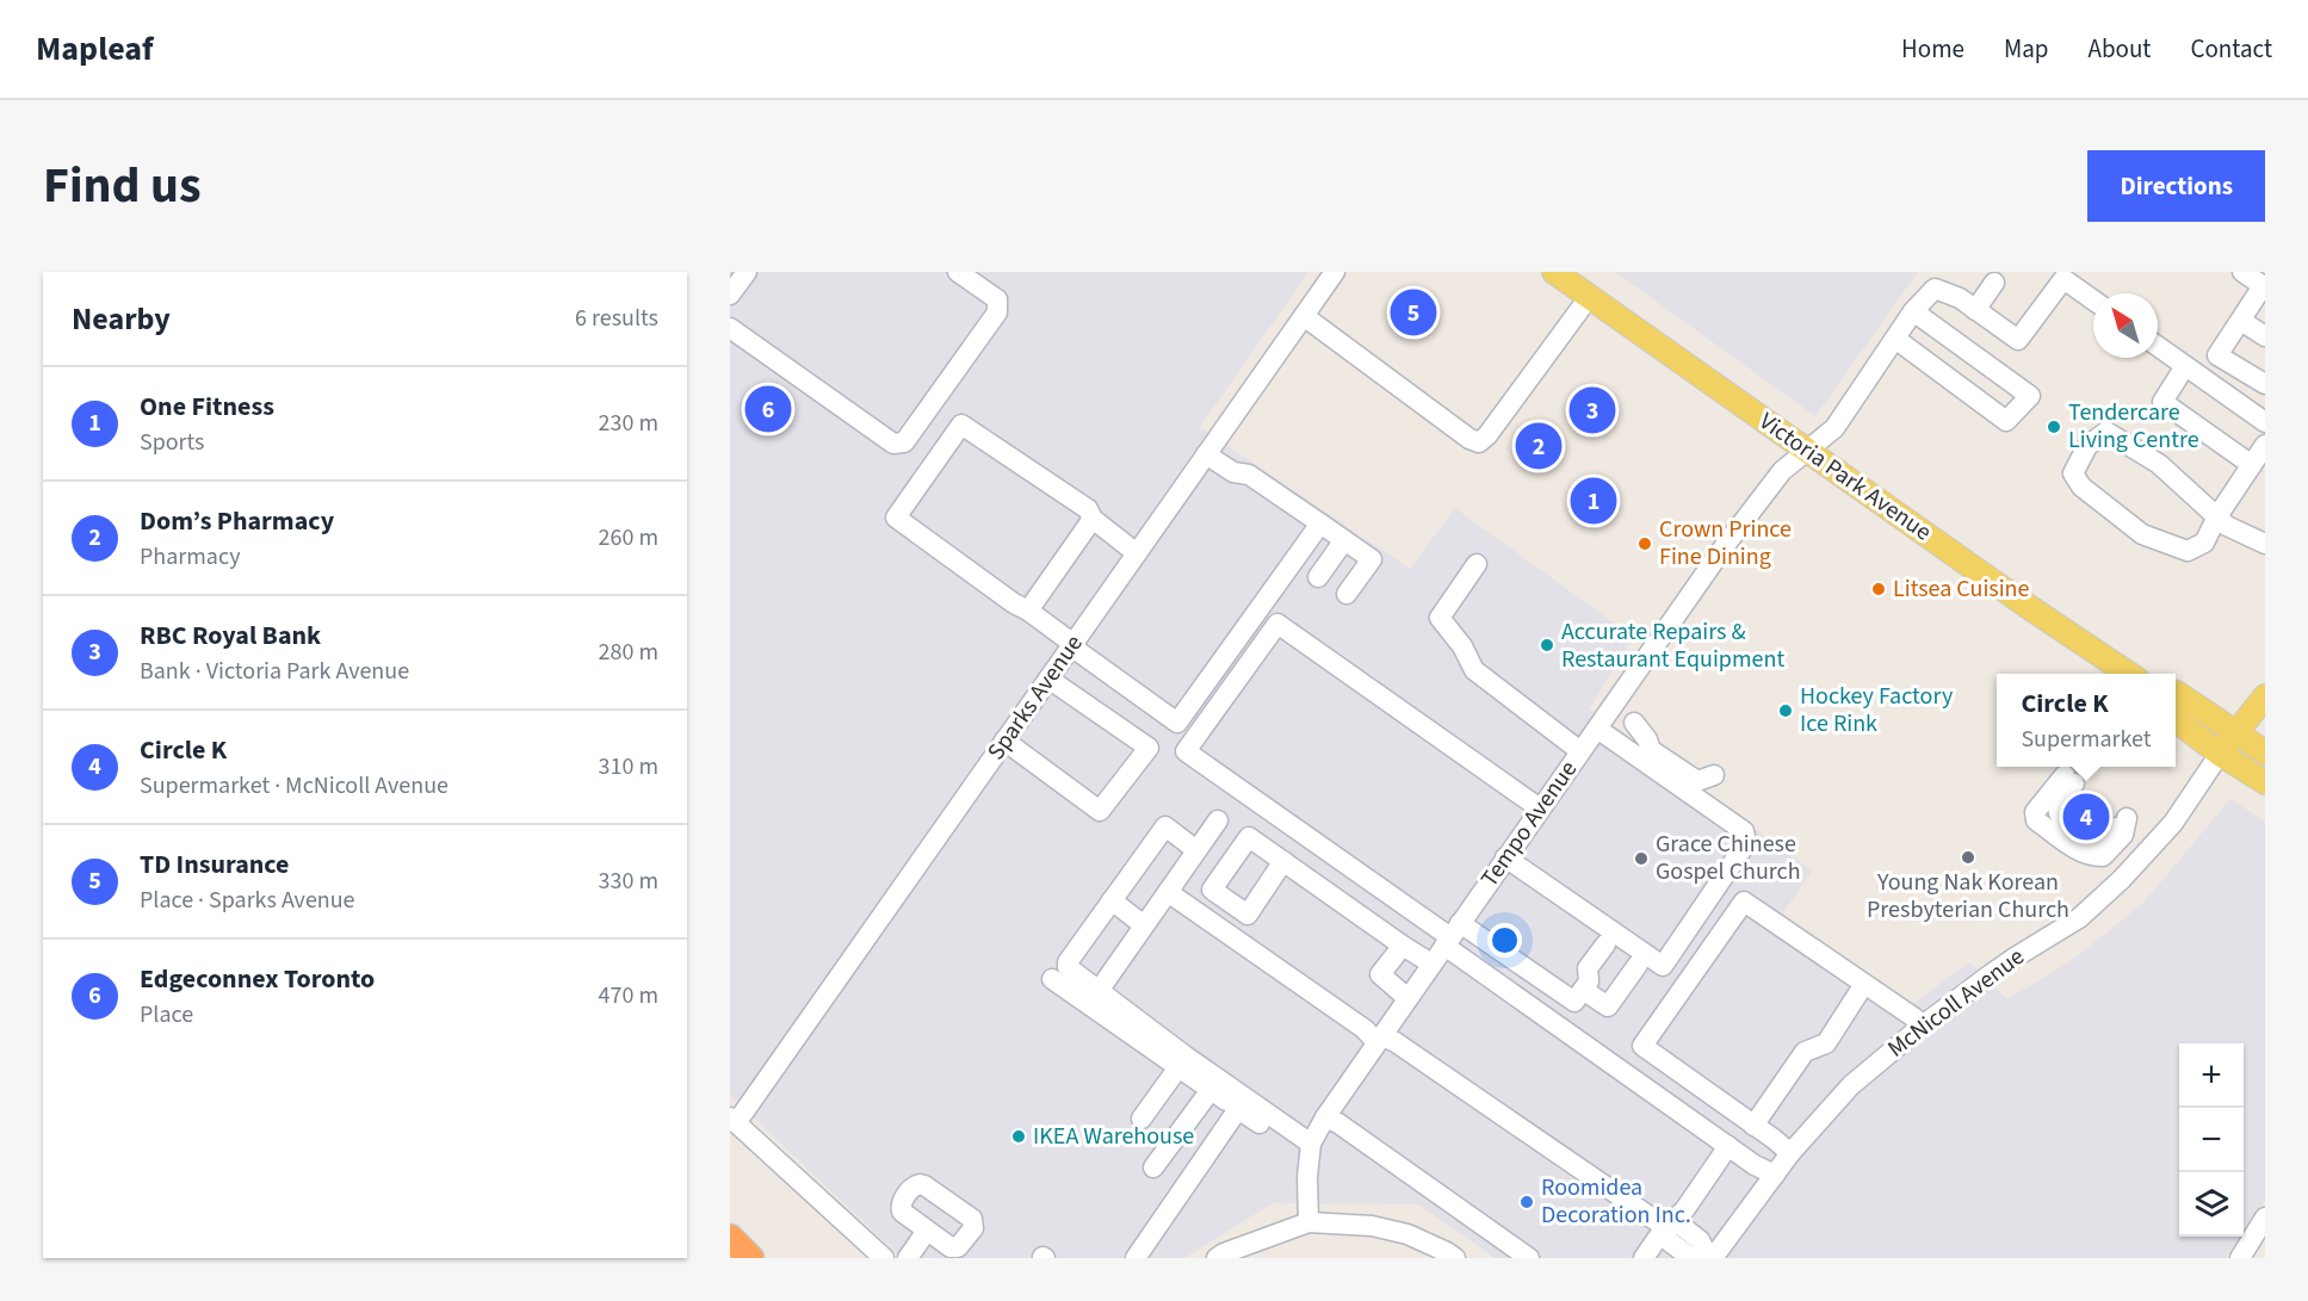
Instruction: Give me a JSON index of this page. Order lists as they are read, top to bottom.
{
  "streets": {
    "main road": ["Victoria Park Avenue", "McNicoll Avenue"],
    "street": ["Sparks Avenue", "Tempo Avenue"]
  },
  "crossings": [
    ["Victoria Park Avenue", "Tempo Avenue"]
  ],
  "places": [
    "Tendercare Living Centre",
    "Crown Prince Fine Dining",
    "Litsea Cuisine",
    "Accurate Repairs & Restaurant Equipment",
    "Hockey Factory Ice Rink",
    "Young Nak Korean Presbyterian Church",
    "Grace Chinese Gospel Church",
    "IKEA Warehouse",
    "Roomidea Decoration Inc."
  ],
  "north": "top left",
  "page": {
    "header": "Mapleaf",
    "nav": [
      "Home",
      "Map",
      "About",
      "Contact"
    ],
    "title": "Find us",
    "buttons": "Directions",
    "heading": ["Nearby", "6 results"],
    "pins": [
      "5",
      "6",
      "3",
      "2",
      "1",
      "4"
    ],
    "list": [
      {
        "mark": "1",
        "name": "One Fitness",
        "note": "Sports",
        "value": "230 m"
      },
      {
        "mark": "2",
        "name": "Dom’s Pharmacy",
        "note": "Pharmacy",
        "value": "260 m"
      },
      {
        "mark": "3",
        "name": "RBC Royal Bank",
        "note": "Bank · Victoria Park Avenue",
        "value": "280 m"
      },
      {
        "mark": "4",
        "name": "Circle K",
        "note": "Supermarket · McNicoll Avenue",
        "value": "310 m"
      },
      {
        "mark": "5",
        "name": "TD Insurance",
        "note": "Place · Sparks Avenue",
        "value": "330 m"
      },
      {
        "mark": "6",
        "name": "Edgeconnex Toronto",
        "note": "Place",
        "value": "470 m"
      }
    ],
    "popup": ["Circle K", "Supermarket"],
    "map_buttons": ["+", "−"]
  }
}
